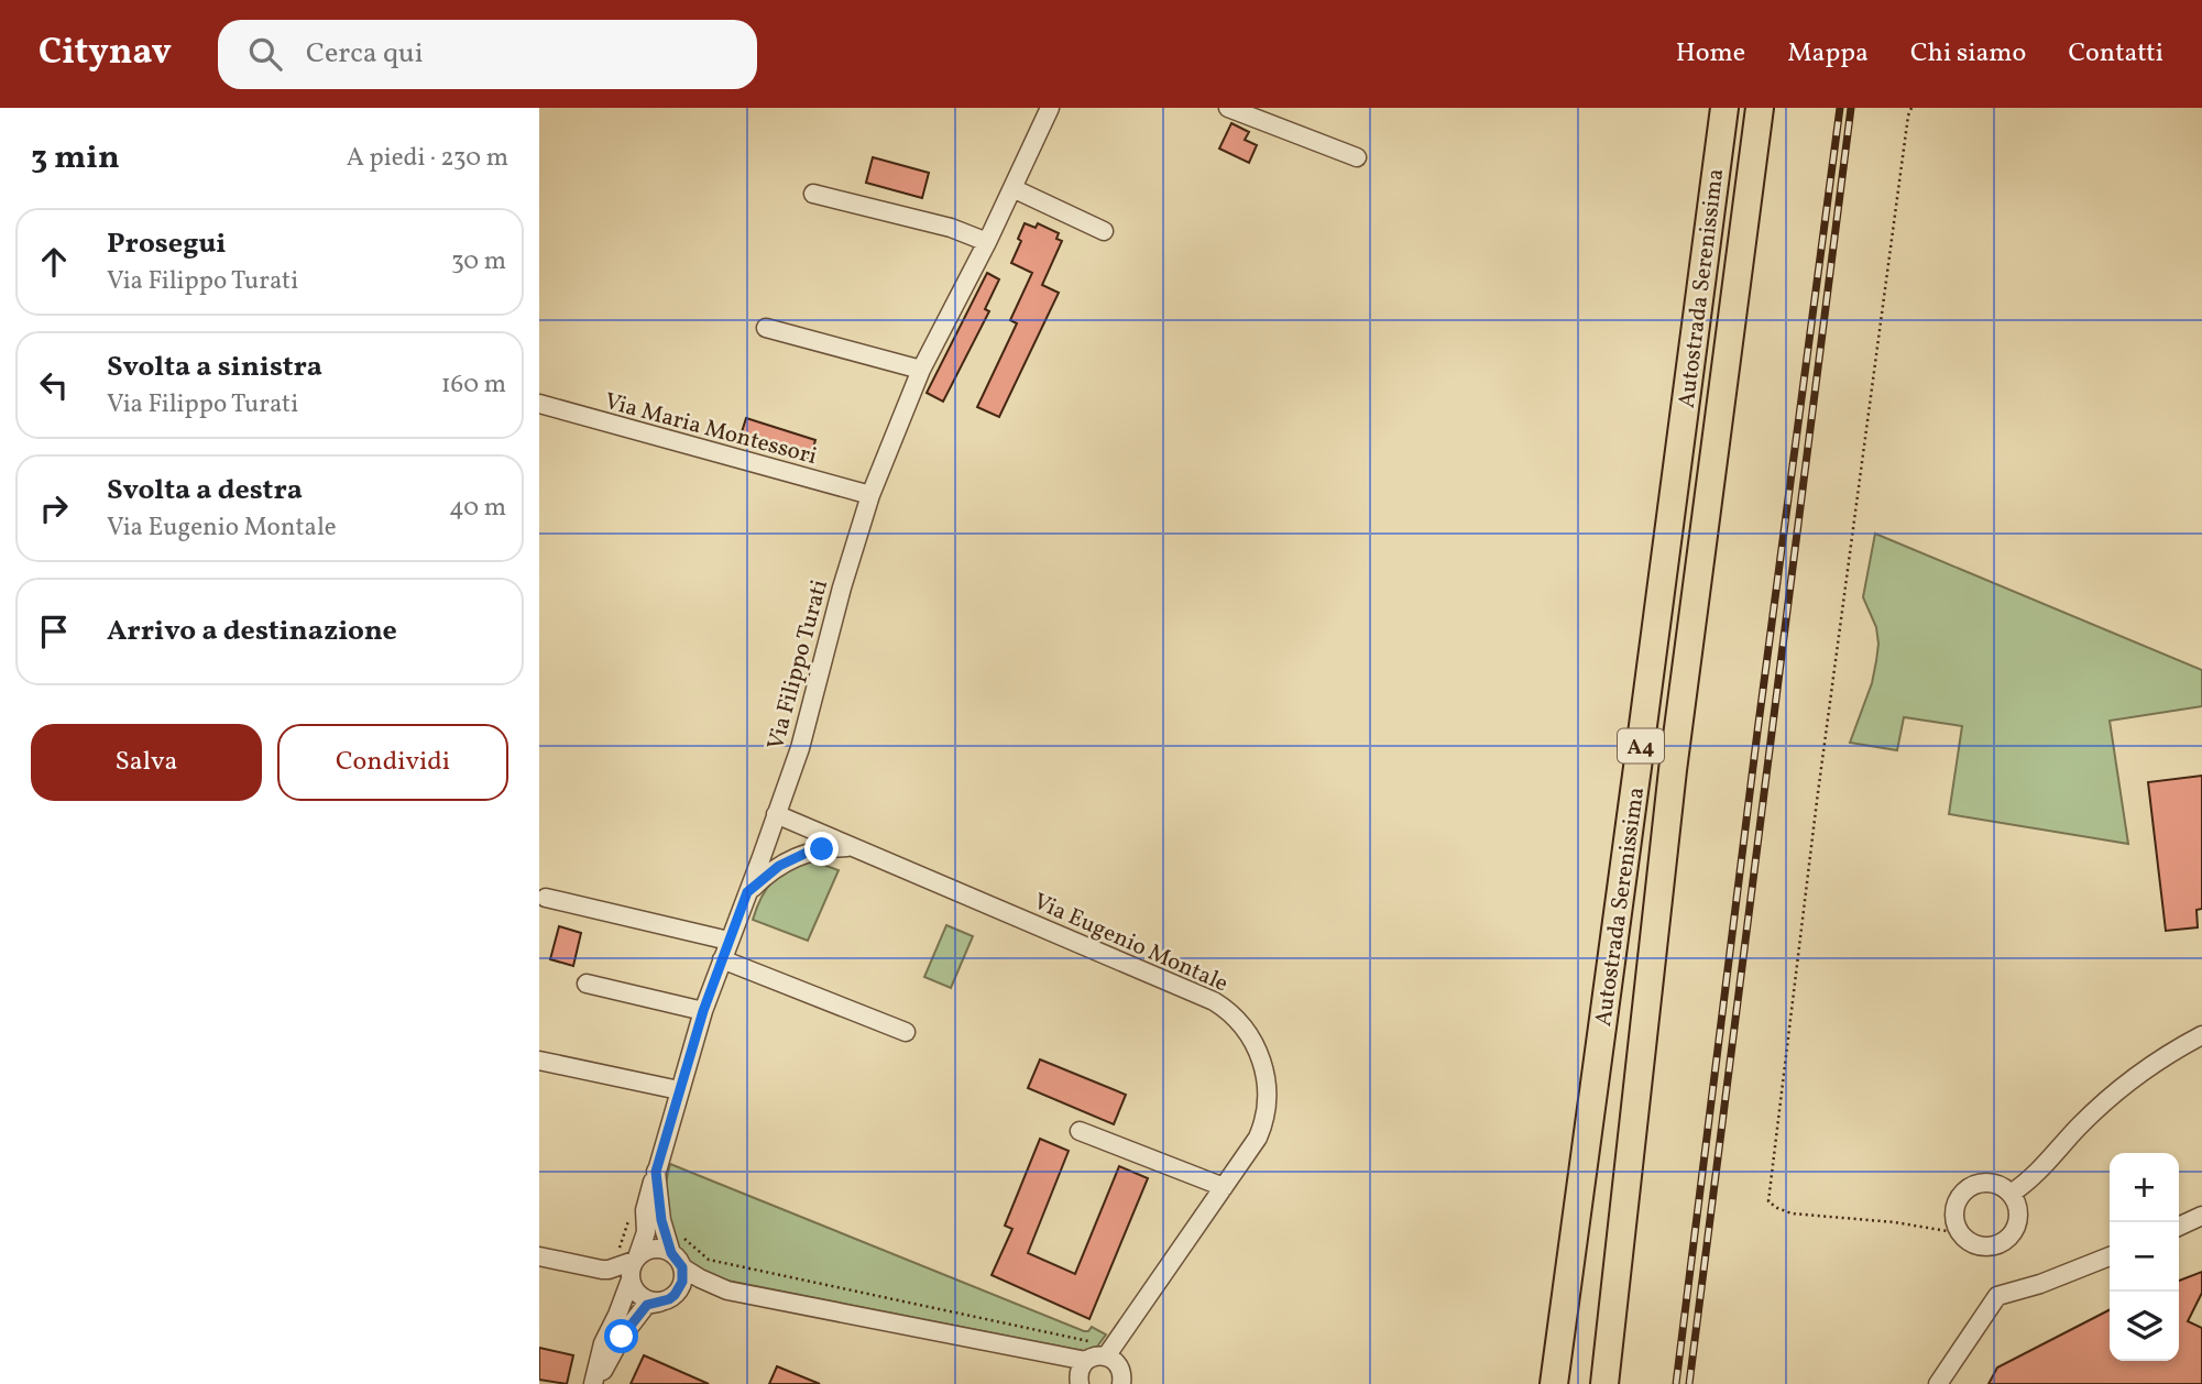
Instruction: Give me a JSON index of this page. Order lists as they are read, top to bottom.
{
  "streets": {
    "highway": ["Autostrada Serenissima", "A4"],
    "street": ["Via Maria Montessori", "Via Filippo Turati", "Via Eugenio Montale"]
  },
  "crossings": [
    ["Via Maria Montessori", "Via Filippo Turati"],
    ["Via Filippo Turati", "Via Eugenio Montale"]
  ],
  "page": {
    "header": "Citynav",
    "search": "Cerca qui",
    "nav": [
      "Home",
      "Mappa",
      "Chi siamo",
      "Contatti"
    ],
    "heading": ["3 min", "A piedi · 230 m"],
    "list": [
      ["Prosegui", "Via Filippo Turati", "30 m"],
      ["Svolta a sinistra", "Via Filippo Turati", "160 m"],
      ["Svolta a destra", "Via Eugenio Montale", "40 m"],
      "Arrivo a destinazione"
    ],
    "buttons": ["Salva", "Condividi"],
    "map_buttons": ["+", "−"]
  }
}
